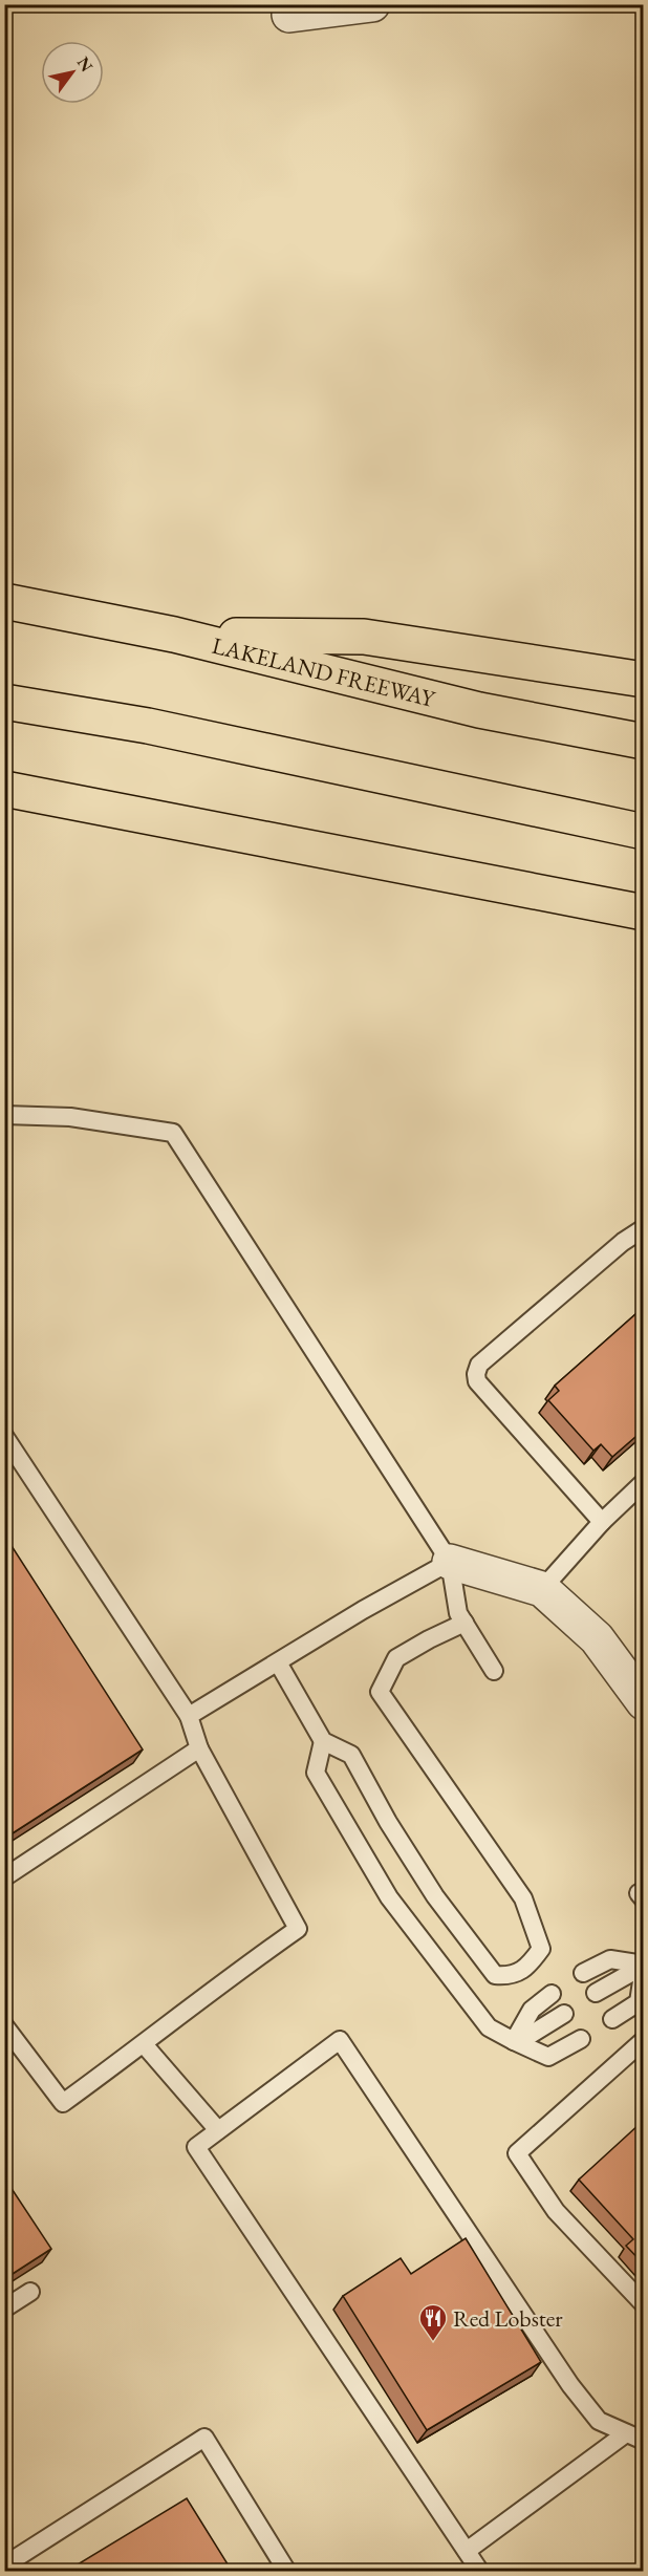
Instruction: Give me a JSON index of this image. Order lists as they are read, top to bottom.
{
  "streets": {
    "highway": ["LAKELAND FREEWAY"]
  },
  "places": {
    "restaurant": ["Red Lobster"]
  },
  "north": "top right"
}
